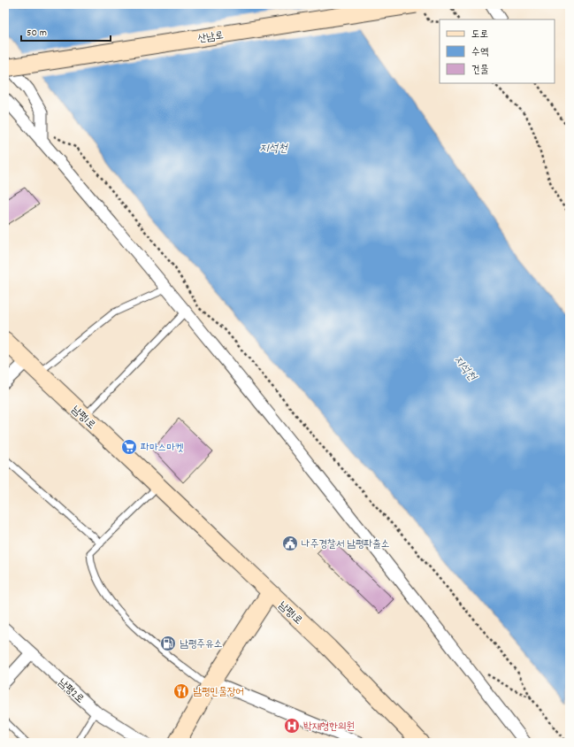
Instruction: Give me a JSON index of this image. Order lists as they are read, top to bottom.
{
  "streets": {
    "street": ["산남로", "남평1로", "남평2로"]
  },
  "water": ["지석천"],
  "places": {
    "supermarket": ["파마스마켓"],
    "public building": ["나주경찰서 남평파출소"],
    "fuel station": ["남평주유소"],
    "restaurant": ["남평민물장어"],
    "hospital": ["박재형한의원"]
  },
  "legend": ["도로", "수역", "건물"],
  "scale_bar": "50 m"
}
